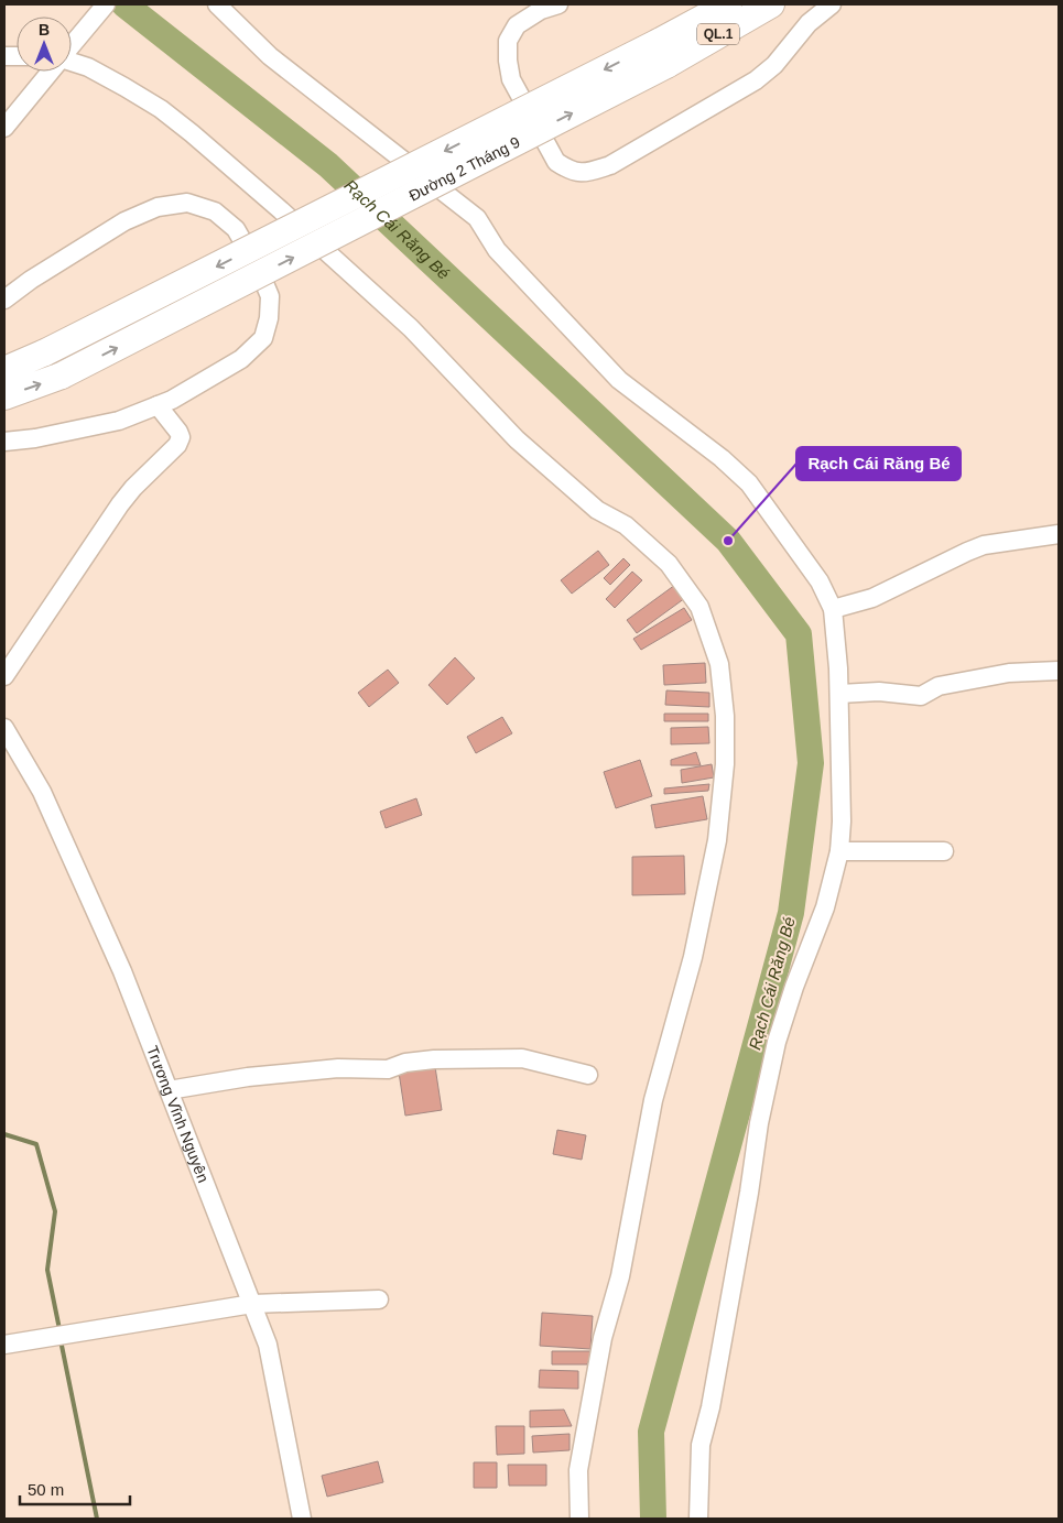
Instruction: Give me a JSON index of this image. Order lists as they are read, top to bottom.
{
  "streets": {
    "highway": ["QL.1", "Đường 2 Tháng 9"],
    "street": ["Trương Vĩnh Nguyên"]
  },
  "water": ["Rạch Cái Răng Bé"],
  "places": ["Rạch Cái Răng Bé"],
  "scale_bar": "50 m",
  "north": "top"
}
